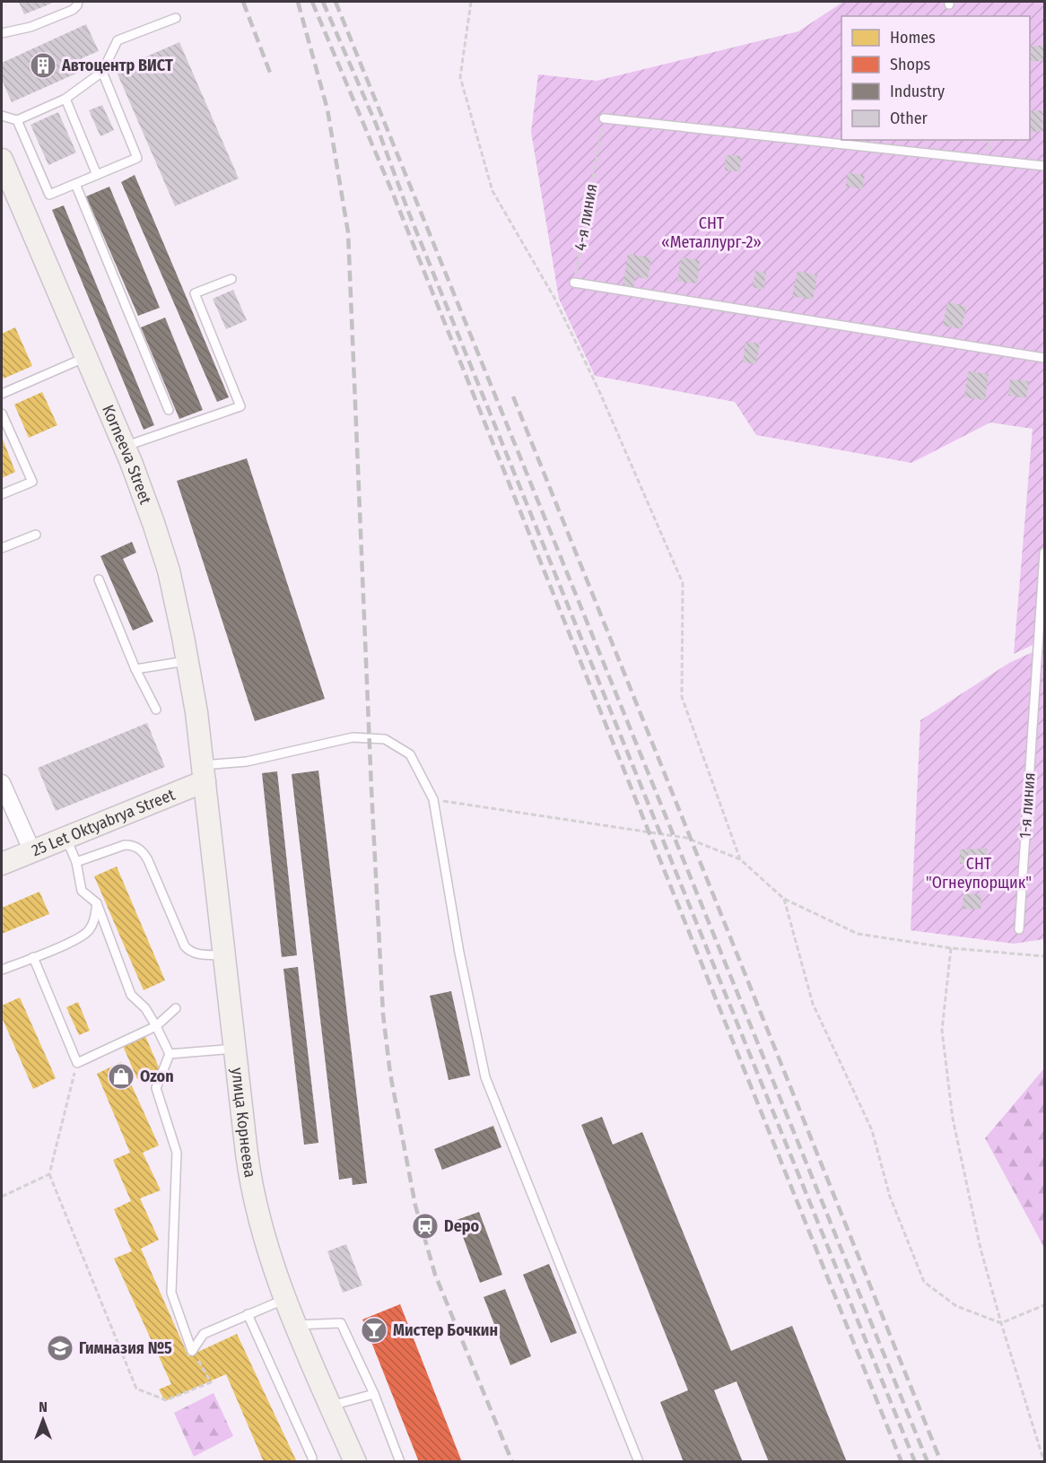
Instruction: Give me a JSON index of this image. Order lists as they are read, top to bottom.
{
  "streets": {
    "street": ["Korneeva Street", "25 Let Oktyabrya Street", "улица Корнеева"],
    "lane": ["1-я линия"],
    "path": ["4-я линия"]
  },
  "crossings": [
    ["Korneeva Street", "25 Let Oktyabrya Street"],
    ["Korneeva Street", "улица Корнеева"],
    ["25 Let Oktyabrya Street", "улица Корнеева"]
  ],
  "parks": ["СНТ «Металлург-2»", "СНТ \"Огнеупорщик\""],
  "places": {
    "building": ["Автоцентр ВИСТ"],
    "shop": ["Ozon"],
    "station": ["Depo"],
    "bar": ["Мистер Бочкин"],
    "school or university": ["Гимназия №5"]
  },
  "legend": [
    "Homes",
    "Shops",
    "Industry",
    "Other"
  ],
  "north": "top"
}
